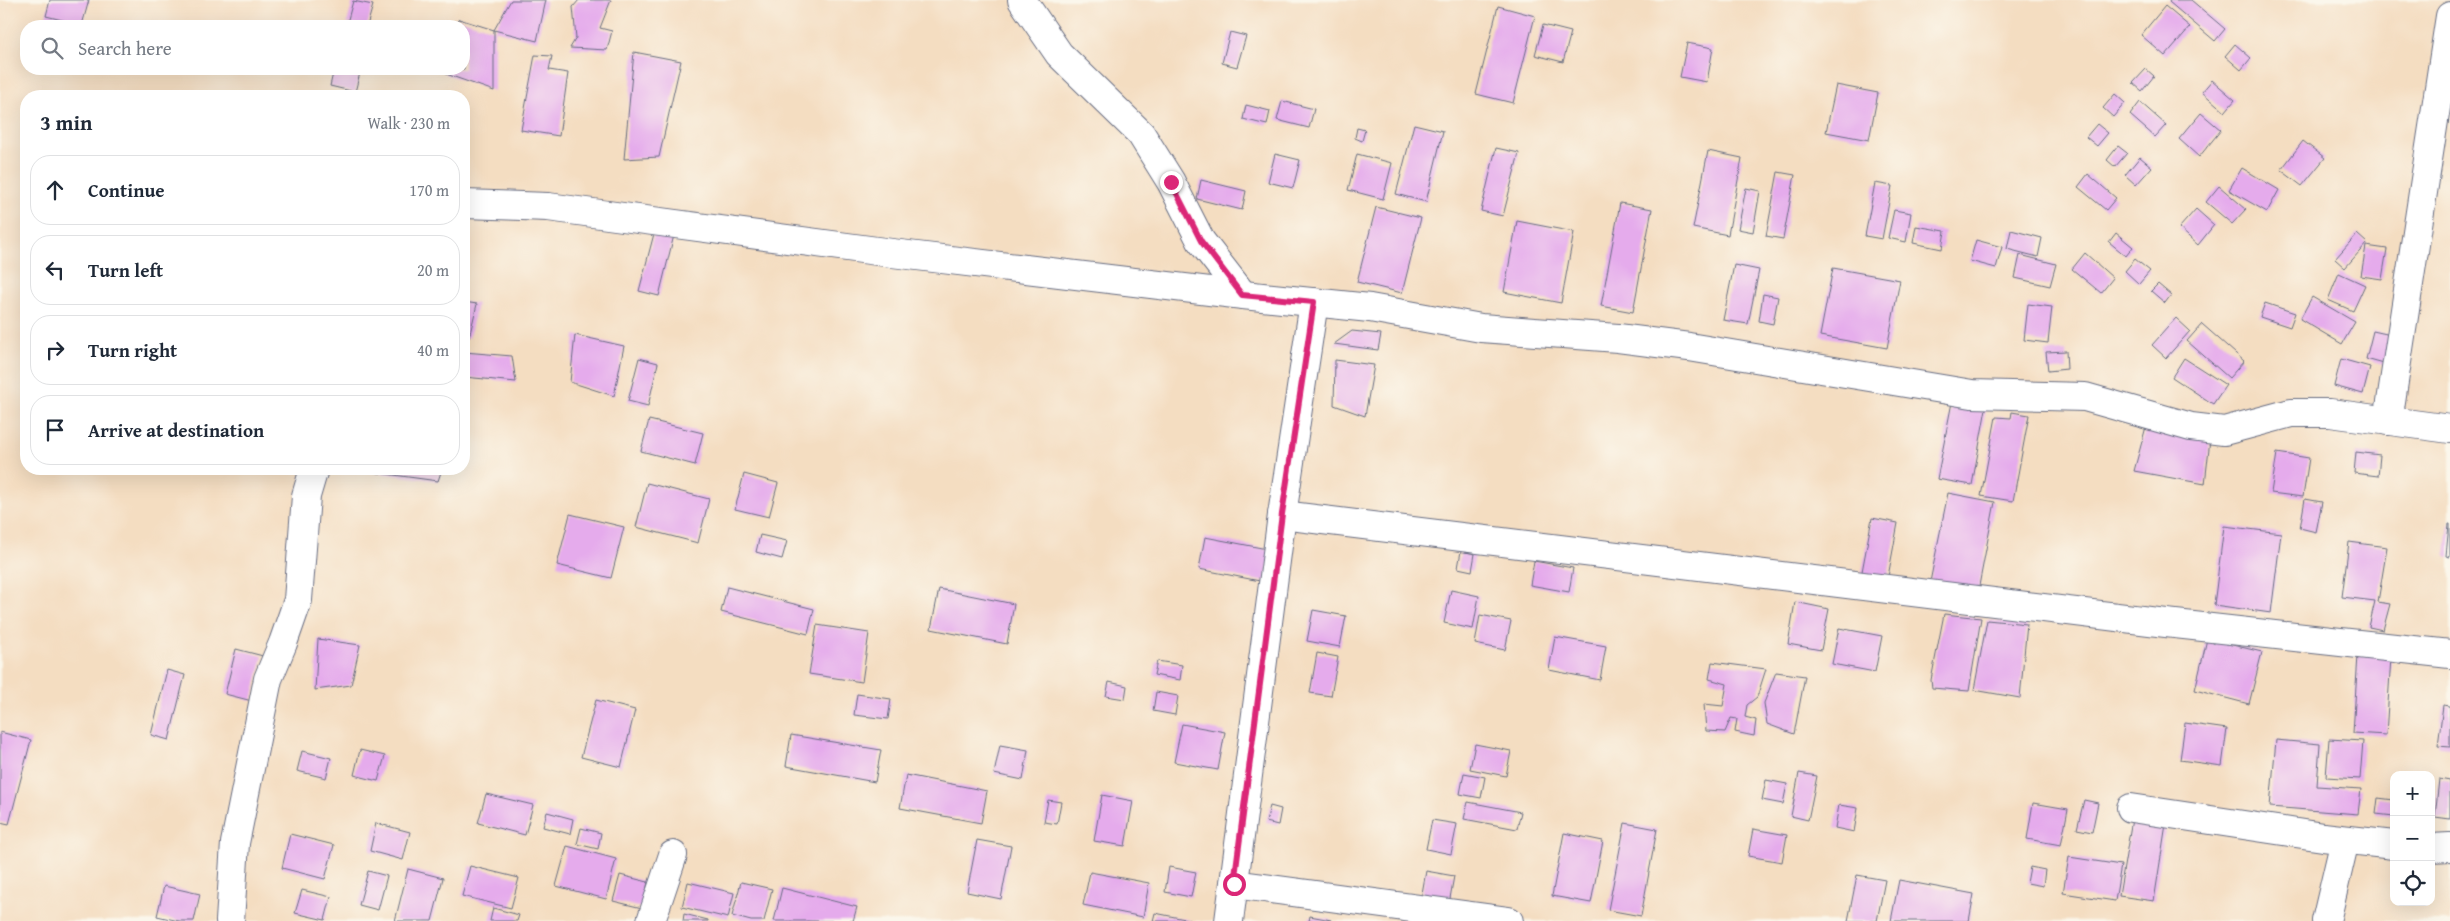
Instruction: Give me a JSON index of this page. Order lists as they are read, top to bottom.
{
  "page": {
    "search": "Search here",
    "heading": ["3 min", "Walk · 230 m"],
    "list": [
      ["Continue", "170 m"],
      ["Turn left", "20 m"],
      ["Turn right", "40 m"],
      "Arrive at destination"
    ],
    "map_buttons": ["+", "−"]
  }
}
